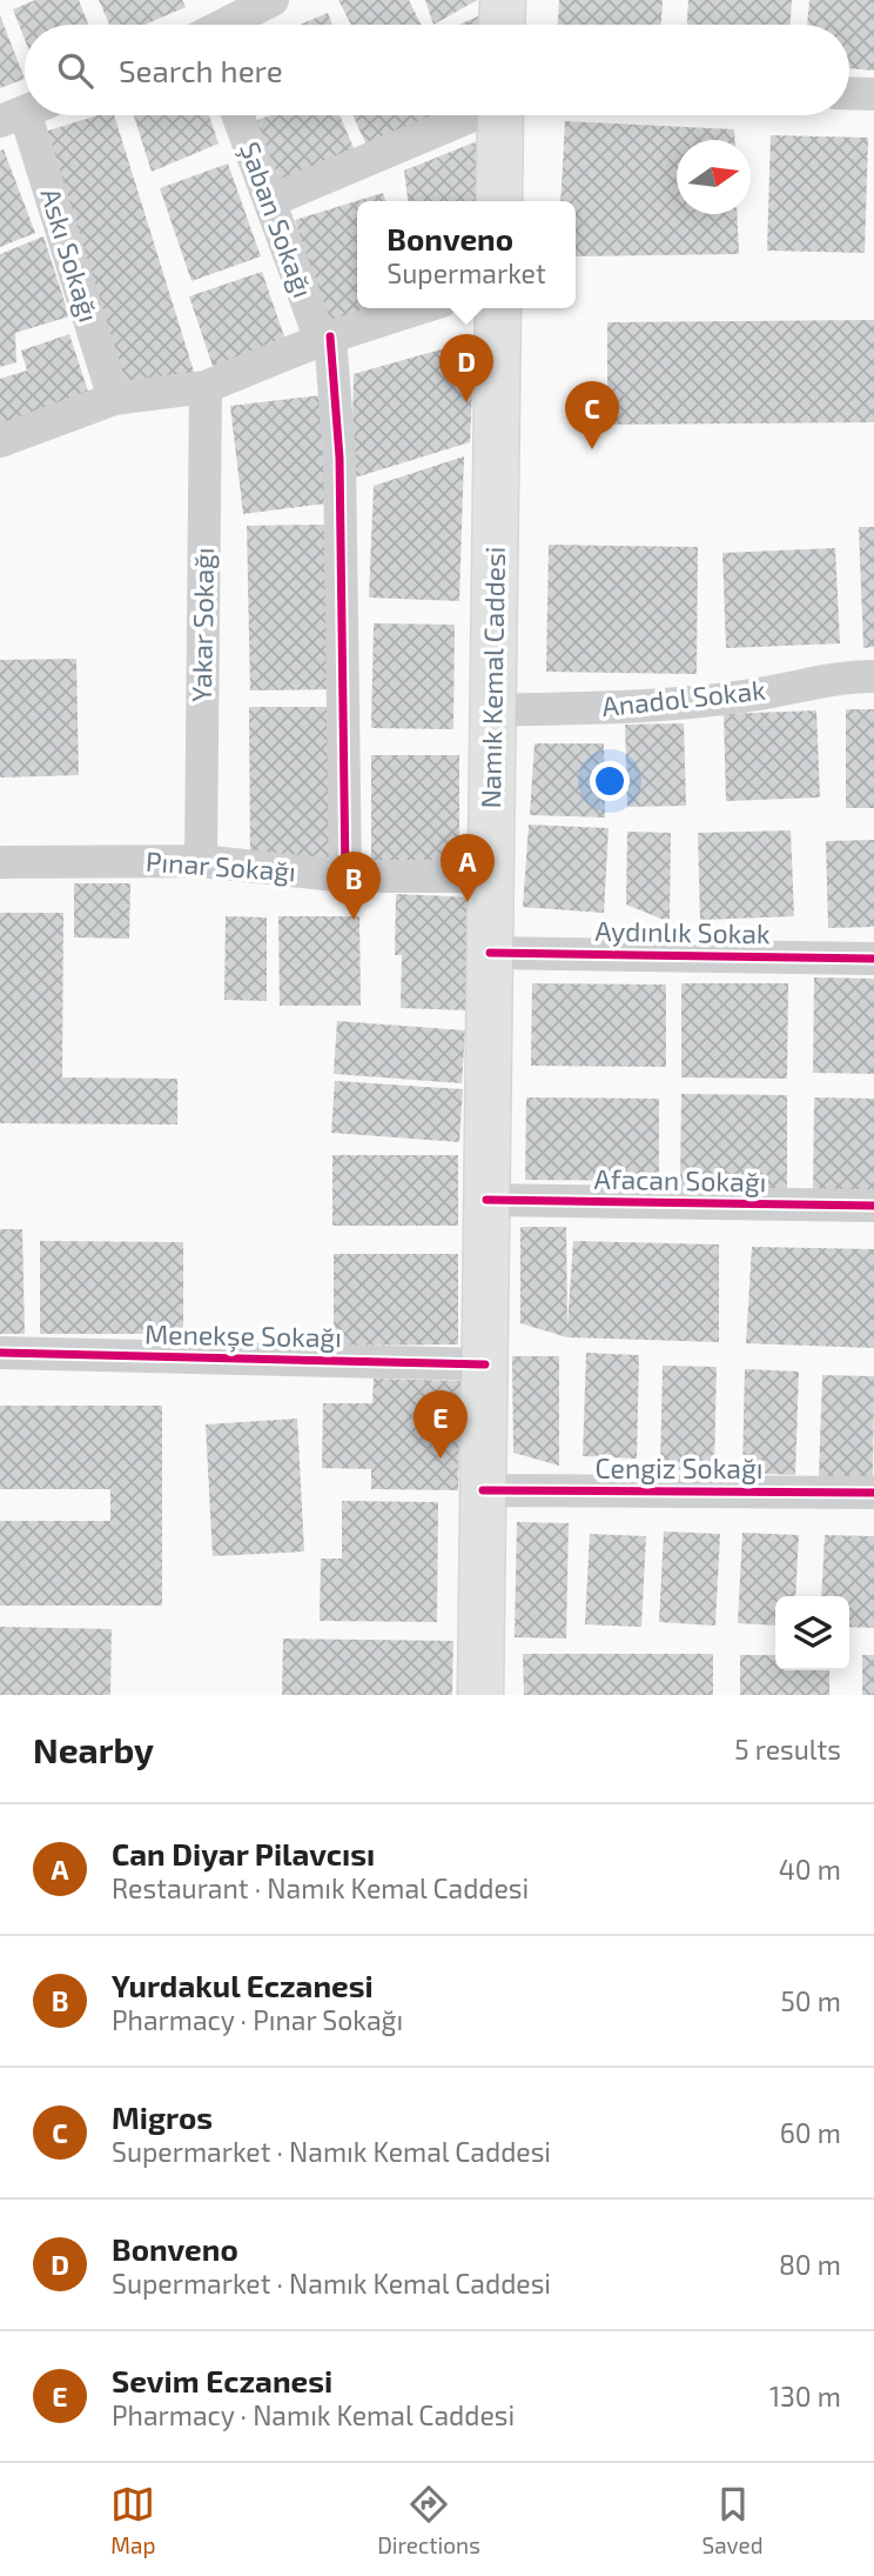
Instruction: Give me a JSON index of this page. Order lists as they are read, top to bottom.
{
  "streets": {
    "main road": ["Namık Kemal Caddesi"],
    "street": [
      "Şaban Sokağı",
      "Askı Sokağı",
      "Yakar Sokağı",
      "Anadol Sokak",
      "Pınar Sokağı",
      "Aydınlık Sokak",
      "Afacan Sokağı",
      "Menekşe Sokağı",
      "Cengiz Sokağı"
    ]
  },
  "crossings": [
    ["Şaban Sokağı", "Pınar Sokağı"],
    ["Yakar Sokağı", "Pınar Sokağı"],
    ["Namık Kemal Caddesi", "Anadol Sokak"],
    ["Namık Kemal Caddesi", "Pınar Sokağı"],
    ["Namık Kemal Caddesi", "Aydınlık Sokak"],
    ["Namık Kemal Caddesi", "Afacan Sokağı"],
    ["Namık Kemal Caddesi", "Menekşe Sokağı"],
    ["Namık Kemal Caddesi", "Cengiz Sokağı"]
  ],
  "north": "right",
  "page": {
    "search": "Search here",
    "popup": ["Bonveno", "Supermarket"],
    "pins": [
      "D",
      "C",
      "A",
      "B",
      "E"
    ],
    "heading": ["Nearby", "5 results"],
    "list": [
      {
        "mark": "A",
        "name": "Can Diyar Pilavcısı",
        "note": "Restaurant · Namık Kemal Caddesi",
        "value": "40 m"
      },
      {
        "mark": "B",
        "name": "Yurdakul Eczanesi",
        "note": "Pharmacy · Pınar Sokağı",
        "value": "50 m"
      },
      {
        "mark": "C",
        "name": "Migros",
        "note": "Supermarket · Namık Kemal Caddesi",
        "value": "60 m"
      },
      {
        "mark": "D",
        "name": "Bonveno",
        "note": "Supermarket · Namık Kemal Caddesi",
        "value": "80 m"
      },
      {
        "mark": "E",
        "name": "Sevim Eczanesi",
        "note": "Pharmacy · Namık Kemal Caddesi",
        "value": "130 m"
      }
    ],
    "nav": ["Map", "Directions", "Saved"]
  }
}
